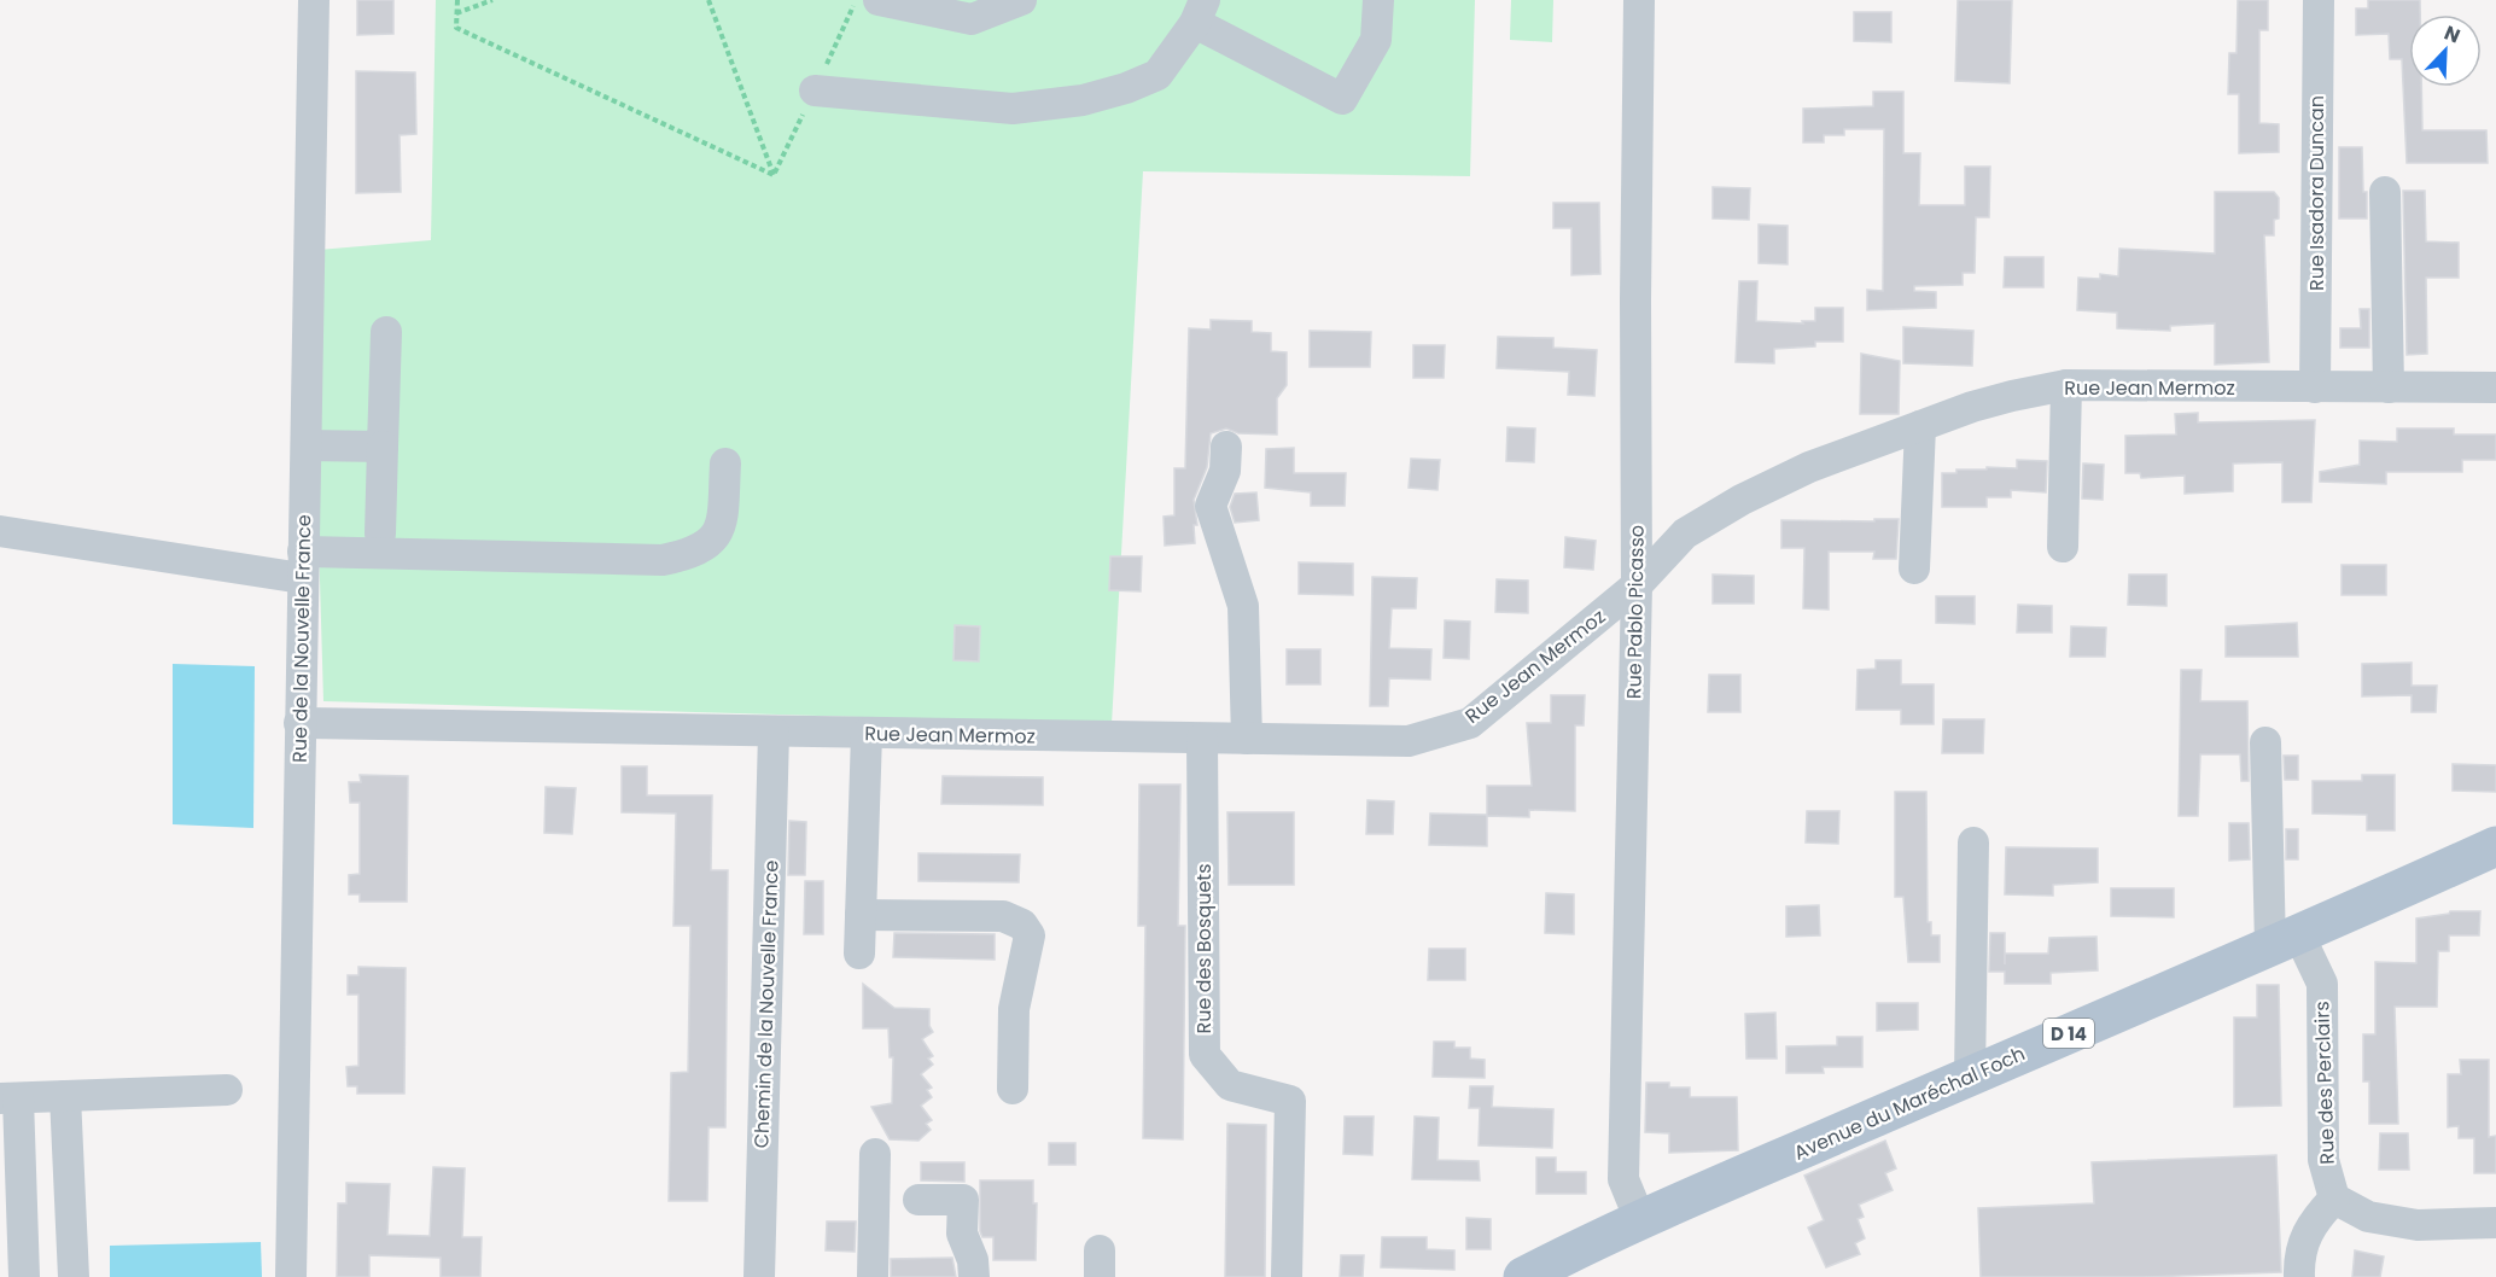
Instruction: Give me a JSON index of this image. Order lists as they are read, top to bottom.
{
  "streets": {
    "main road": ["D 14", "Avenue du Maréchal Foch"],
    "street": [
      "Rue Isadora Duncan",
      "Rue Jean Mermoz",
      "Rue Pablo Picasso",
      "Rue de la Nouvelle France",
      "Rue des Bosquets",
      "Chemin de la Nouvelle France",
      "Rue des Perclairs"
    ]
  },
  "crossings": [
    ["Rue Isadora Duncan", "Rue Jean Mermoz"],
    ["Rue Jean Mermoz", "Rue Pablo Picasso"],
    ["Rue Jean Mermoz", "Rue de la Nouvelle France"],
    ["Rue Jean Mermoz", "Rue des Bosquets"],
    ["Rue Jean Mermoz", "Chemin de la Nouvelle France"],
    ["Rue Pablo Picasso", "Avenue du Maréchal Foch"],
    ["Rue des Perclairs", "Avenue du Maréchal Foch"]
  ],
  "north": "top right"
}
